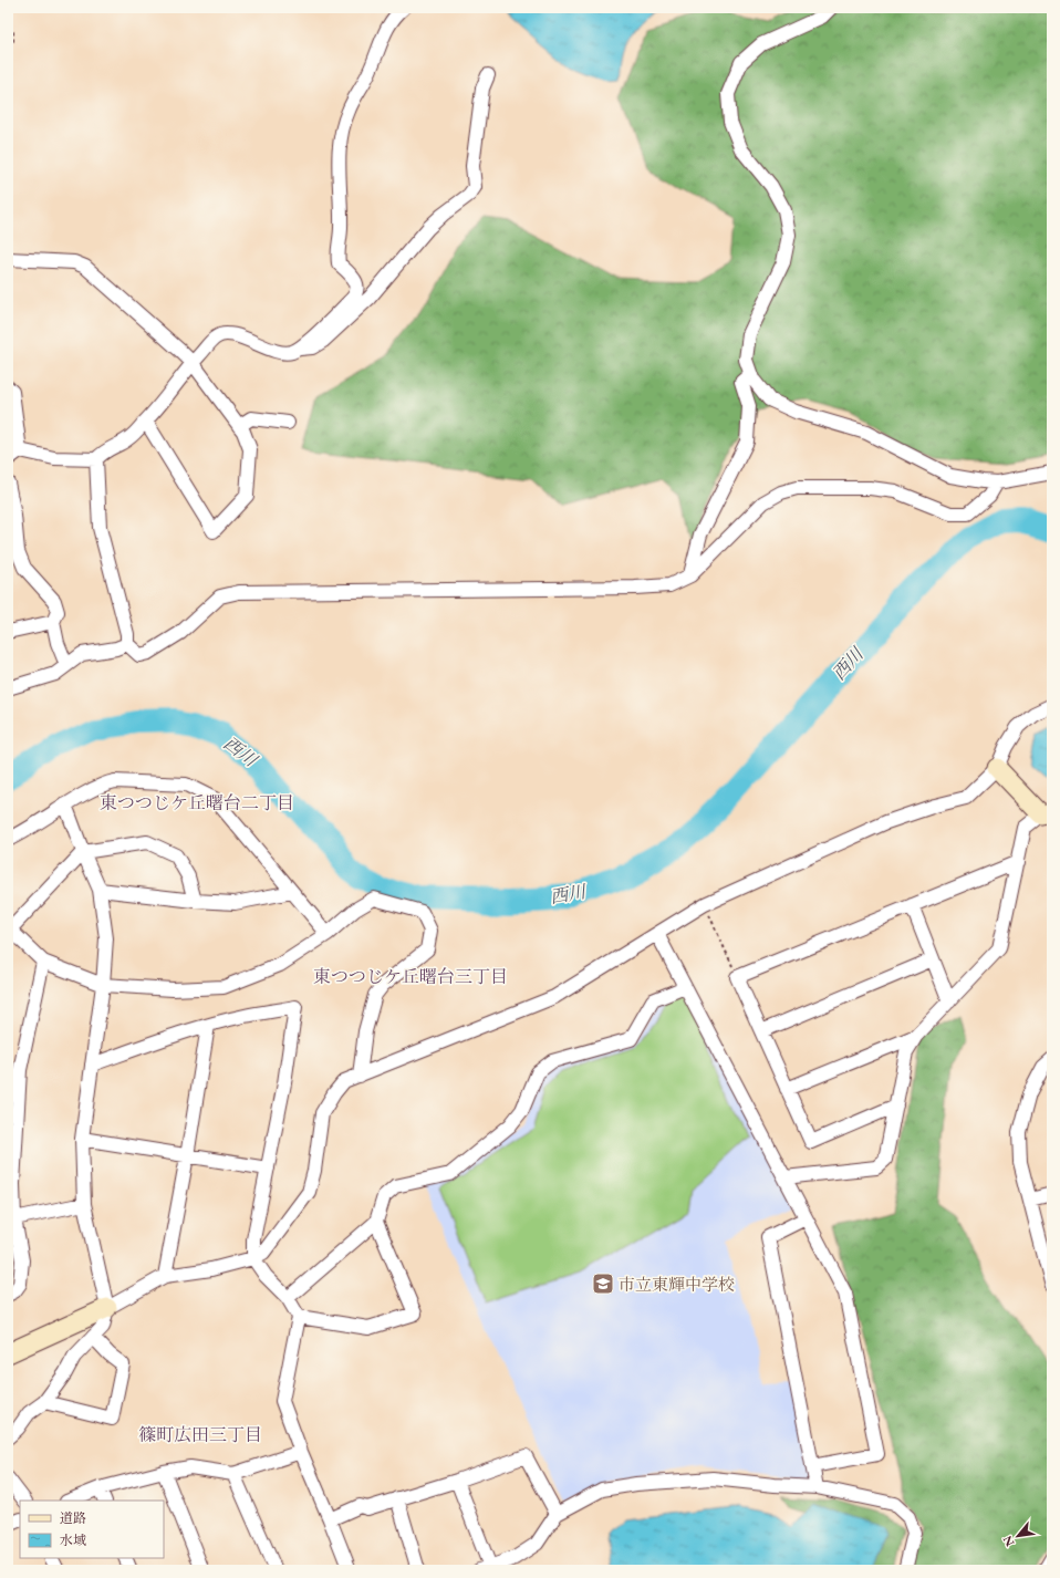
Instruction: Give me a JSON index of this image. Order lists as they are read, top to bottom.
{
  "districts": ["東つつじケ丘曙台二丁目", "東つつじケ丘曙台三丁目", "篠町広田三丁目"],
  "water": ["西川"],
  "places": {
    "school or university": ["市立東輝中学校"]
  },
  "legend": ["道路", "水域"],
  "north": "bottom left"
}
